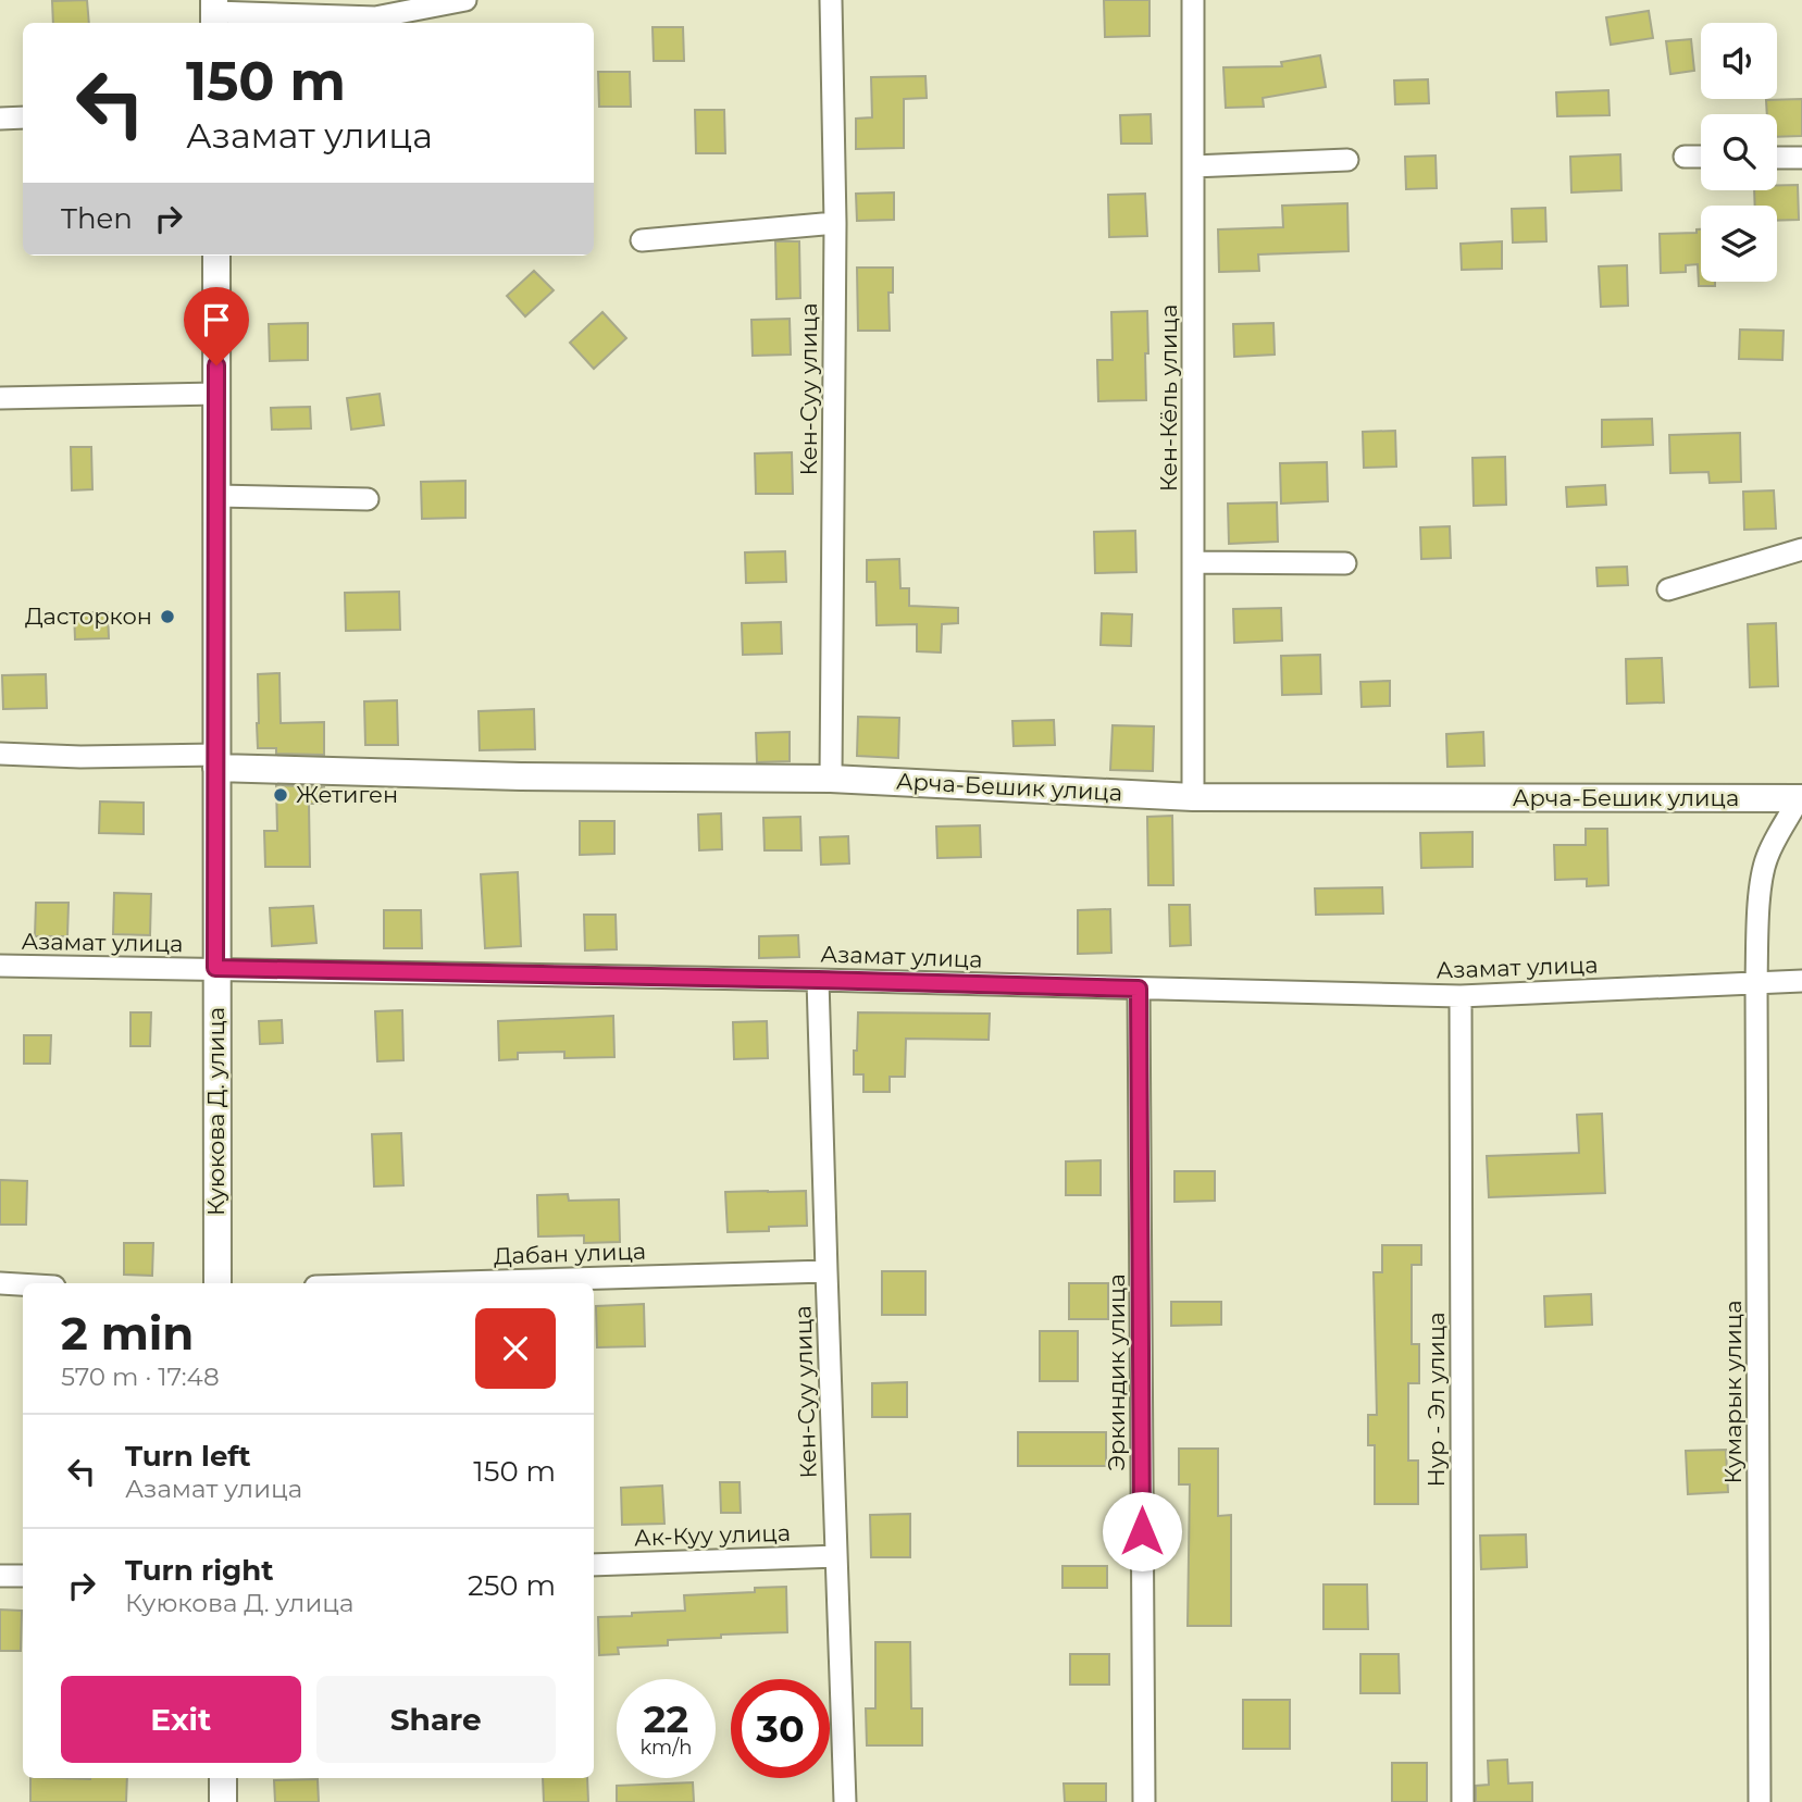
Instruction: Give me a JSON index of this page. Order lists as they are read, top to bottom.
{
  "streets": {
    "street": [
      "Кен-Суу улица",
      "Кен-Кёль улица",
      "Арча-Бешик улица",
      "Азамат улица",
      "Куюкова Д. улица",
      "Дабан улица",
      "Эркиндик улица",
      "Кумарык улица",
      "Нур - Эл улица",
      "Ак-Куу улица"
    ]
  },
  "crossings": [
    ["Кен-Суу улица", "Арча-Бешик улица"],
    ["Кен-Суу улица", "Азамат улица"],
    ["Кен-Суу улица", "Дабан улица"],
    ["Кен-Суу улица", "Ак-Куу улица"],
    ["Кен-Кёль улица", "Арча-Бешик улица"],
    ["Арча-Бешик улица", "Куюкова Д. улица"],
    ["Арча-Бешик улица", "Кумарык улица"],
    ["Азамат улица", "Куюкова Д. улица"],
    ["Азамат улица", "Эркиндик улица"],
    ["Азамат улица", "Кумарык улица"],
    ["Азамат улица", "Нур - Эл улица"]
  ],
  "places": ["Дасторкон", "Жетиген"],
  "page": {
    "turn": ["150 m", "Азамат улица"],
    "then": "Then",
    "heading": ["2 min", "570 m · 17:48"],
    "list": [
      {
        "name": "Turn left",
        "note": "Азамат улица",
        "value": "150 m"
      },
      {
        "name": "Turn right",
        "note": "Куюкова Д. улица",
        "value": "250 m"
      }
    ],
    "buttons": ["Exit", "Share"],
    "speed": "22 km/h",
    "limit": "30"
  }
}
